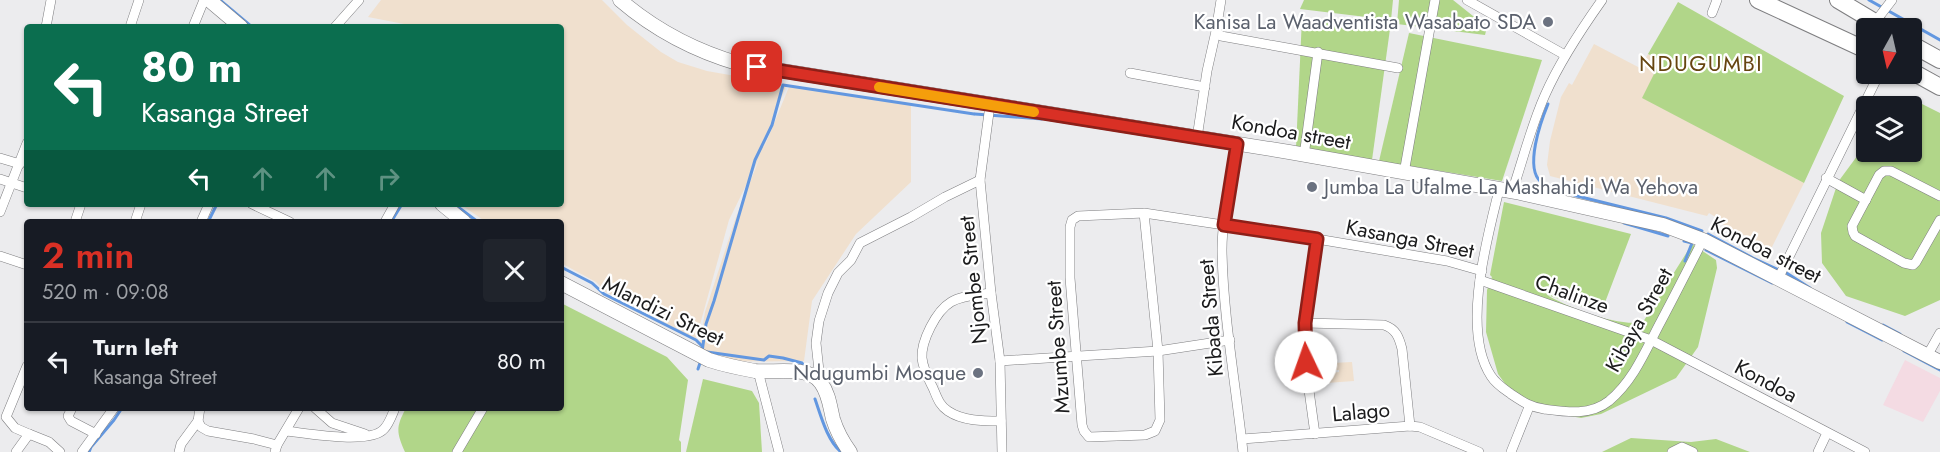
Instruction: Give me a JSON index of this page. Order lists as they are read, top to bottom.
{
  "streets": {
    "street": [
      "Kondoa street",
      "Kasanga Street",
      "Njombe Street",
      "Chalinze",
      "Mlandizi Street",
      "Kibada Street",
      "Kibaya Street",
      "Mzumbe Street",
      "Kondoa",
      "Lalago"
    ]
  },
  "crossings": [
    ["Kondoa street", "Njombe Street"],
    ["Kondoa street", "Kibada Street"],
    ["Kondoa street", "Kibaya Street"],
    ["Kasanga Street", "Chalinze"],
    ["Kasanga Street", "Kibada Street"],
    ["Kasanga Street", "Kibaya Street"],
    ["Kasanga Street", "Mzumbe Street"],
    ["Chalinze", "Kibaya Street"],
    ["Chalinze", "Kondoa"],
    ["Kibada Street", "Mzumbe Street"],
    ["Kibada Street", "Lalago"],
    ["Kibaya Street", "Kondoa"]
  ],
  "districts": ["NDUGUMBI"],
  "places": ["Kanisa La Waadventista Wasabato SDA", "Jumba La Ufalme La Mashahidi Wa Yehova", "Ndugumbi Mosque"],
  "north": "bottom",
  "page": {
    "turn": ["80 m", "Kasanga Street"],
    "heading": ["2 min", "520 m · 09:08"],
    "list": [
      {
        "name": "Turn left",
        "note": "Kasanga Street",
        "value": "80 m"
      }
    ]
  }
}
